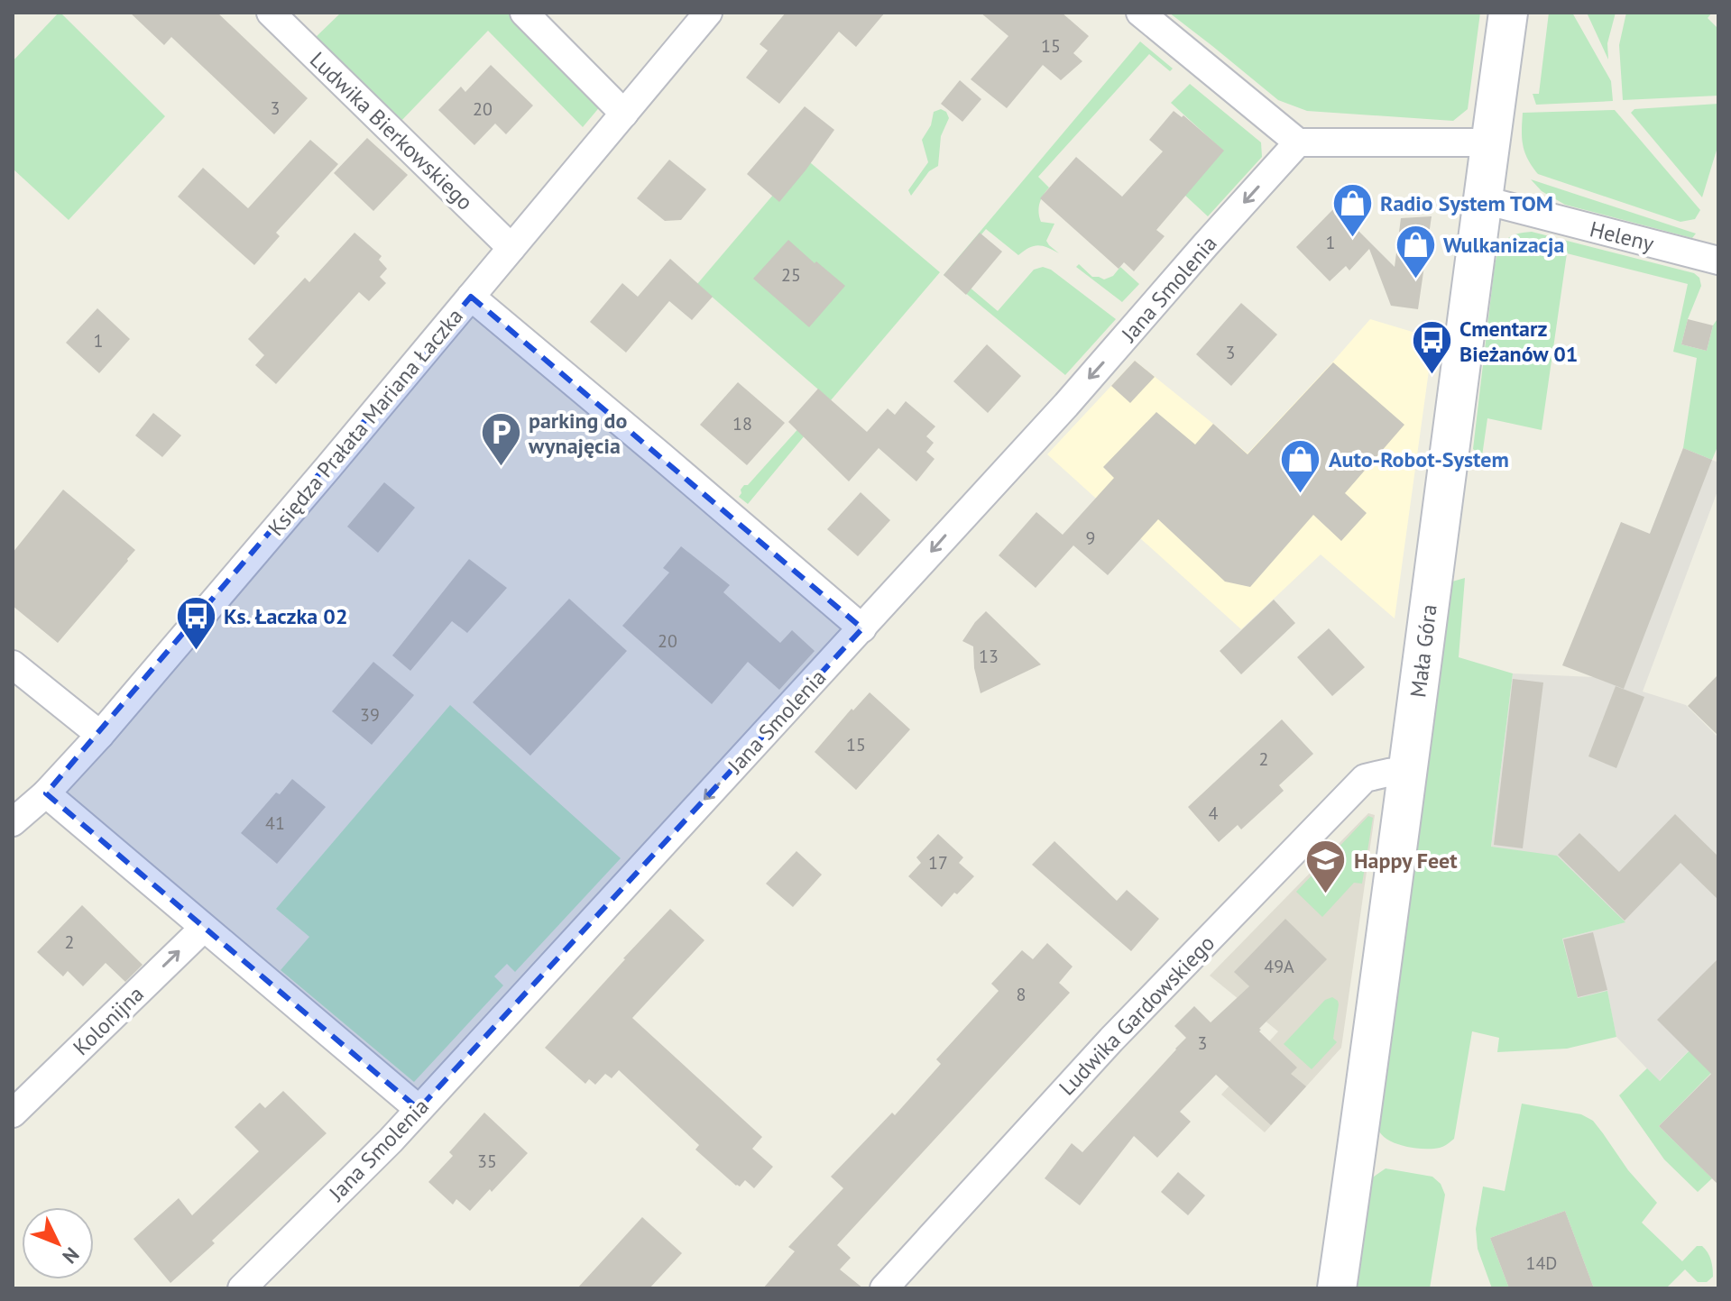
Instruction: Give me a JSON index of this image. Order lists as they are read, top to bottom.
{
  "streets": {
    "street": [
      "Ludwika Bierkowskiego",
      "Heleny",
      "Jana Smolenia",
      "Księdza Prałata Mariana Łaczka",
      "Mała Góra",
      "Ludwika Gardowskiego",
      "Kolonijna"
    ]
  },
  "crossings": [
    ["Ludwika Bierkowskiego", "Księdza Prałata Mariana Łaczka"],
    ["Heleny", "Mała Góra"],
    ["Mała Góra", "Ludwika Gardowskiego"]
  ],
  "one_way": ["Jana Smolenia", "Kolonijna"],
  "places": {
    "shop": ["Radio System TOM", "Wulkanizacja", "Auto-Robot-System"],
    "bus stop": ["Cmentarz Bieżanów 01", "Ks. Łaczka 02"],
    "parking": ["parking do wynajęcia"],
    "school or university": ["Happy Feet"]
  },
  "house_numbers": [
    "15",
    "3",
    "20",
    "1",
    "25",
    "1",
    "3",
    "18",
    "9",
    "20",
    "13",
    "39",
    "15",
    "2",
    "4",
    "41",
    "17",
    "2",
    "49A",
    "8",
    "3",
    "35",
    "14D"
  ],
  "north": "bottom right"
}
